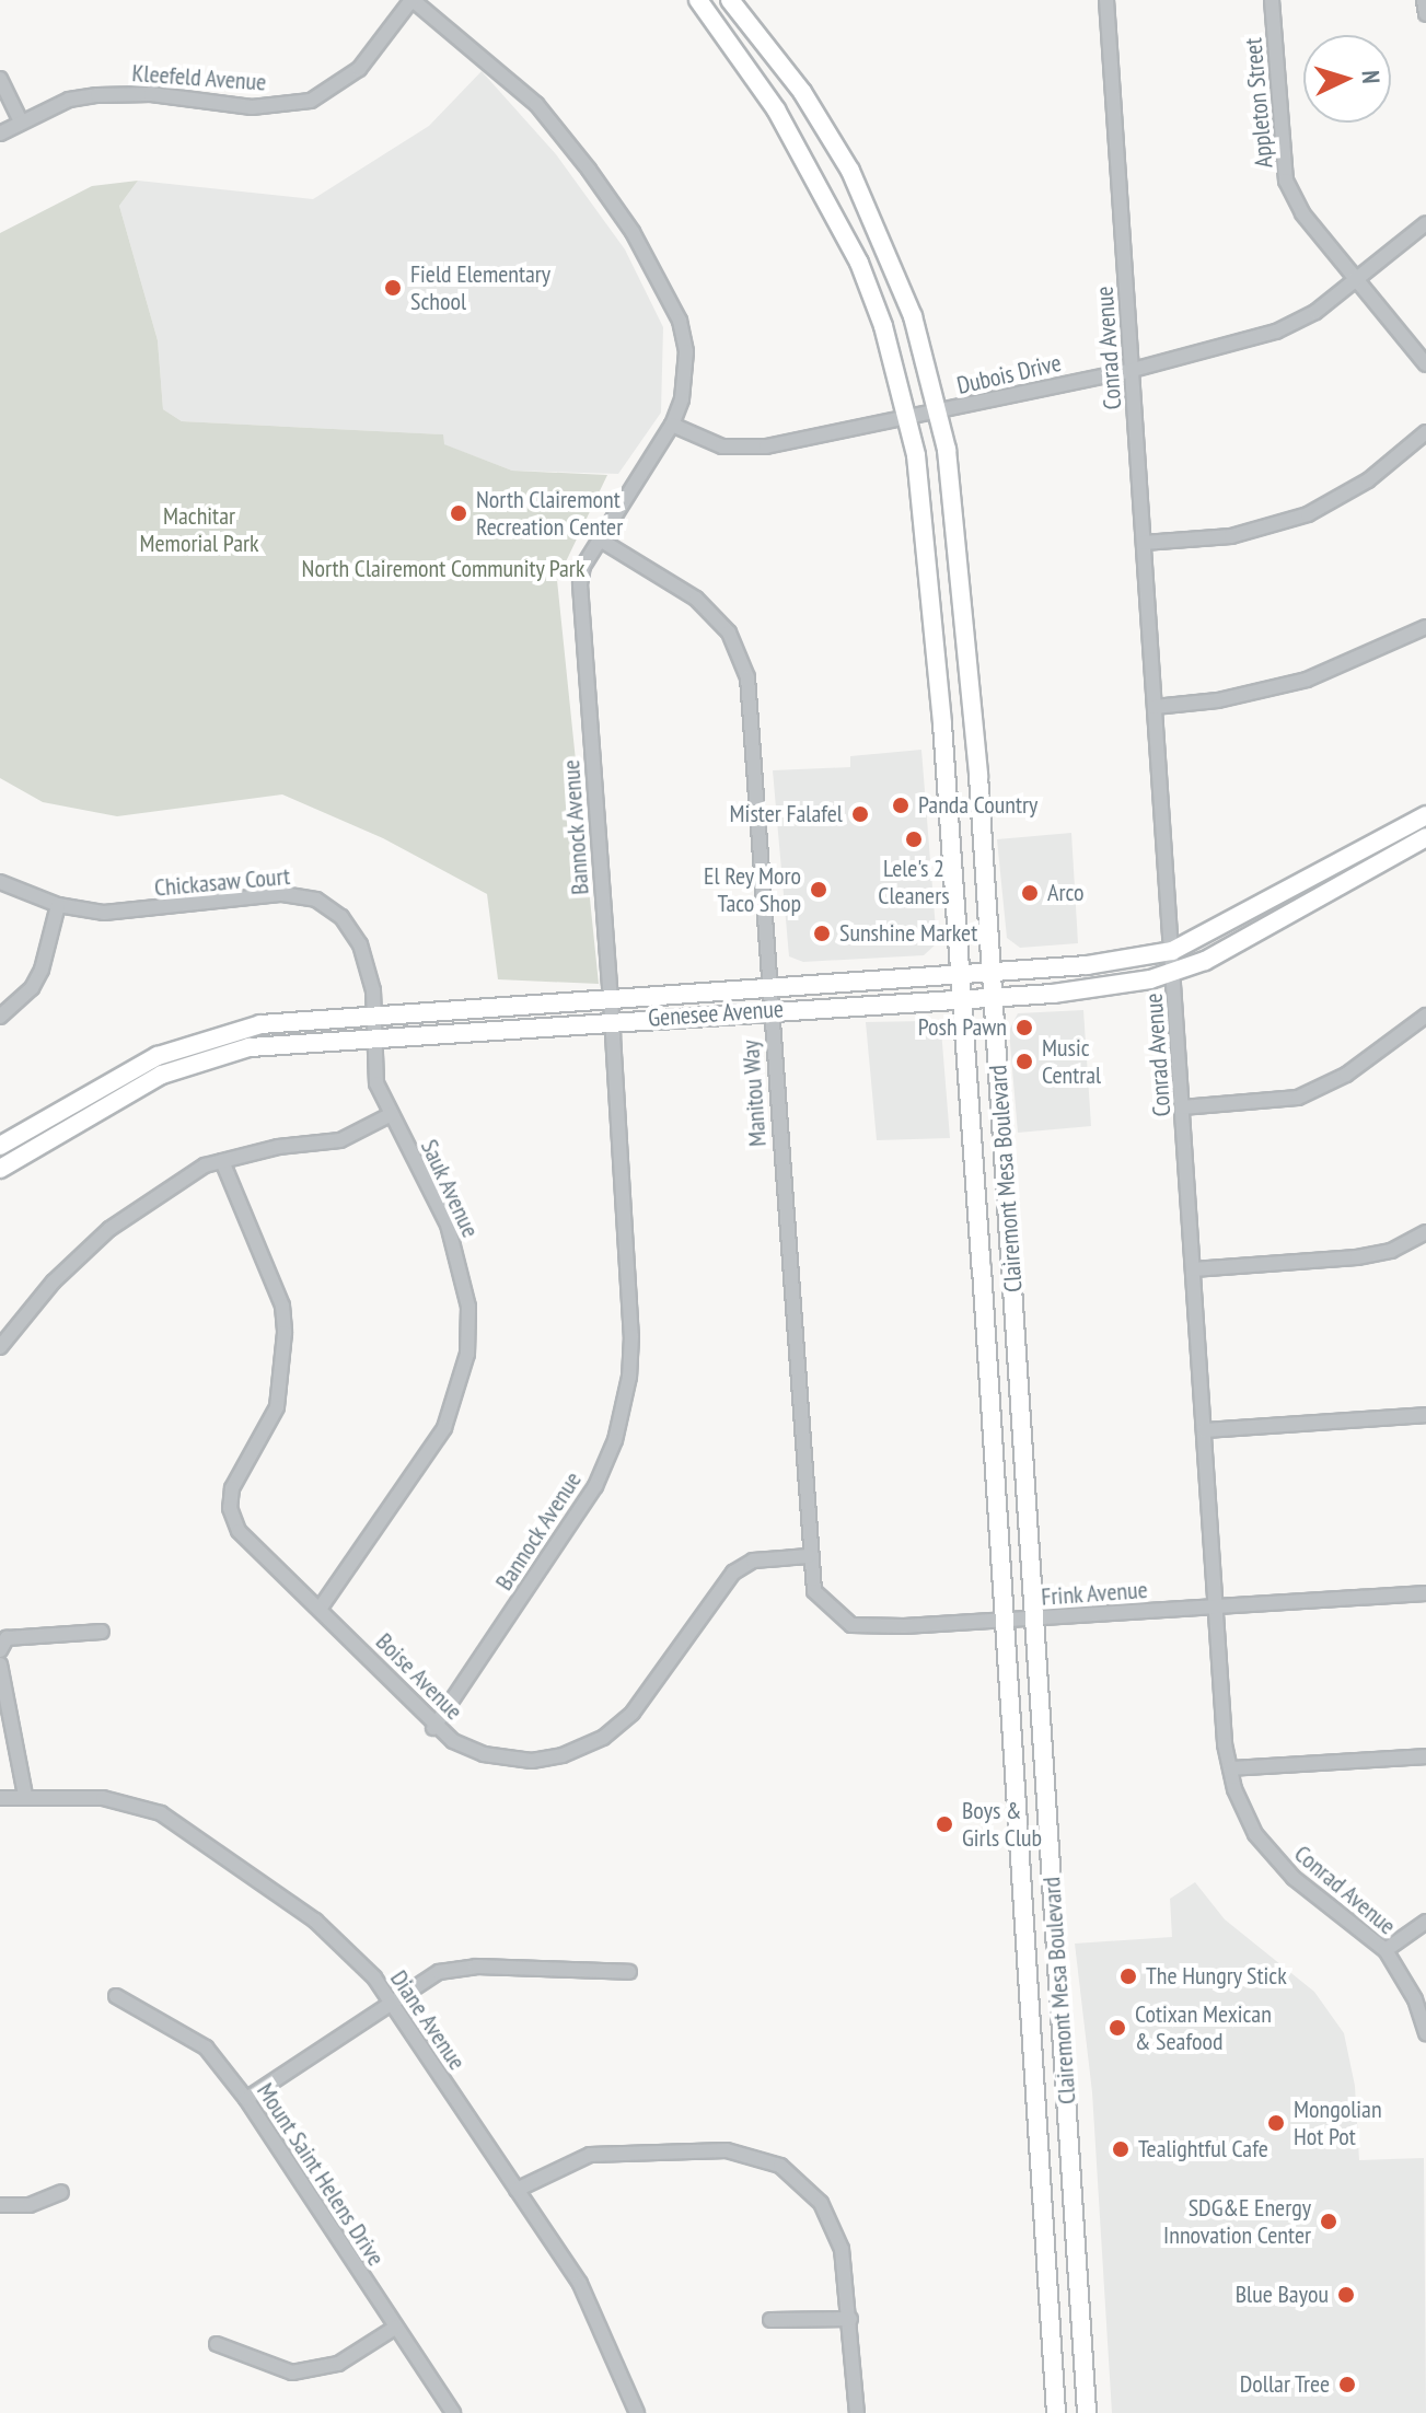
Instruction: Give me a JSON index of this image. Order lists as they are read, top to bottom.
{
  "streets": {
    "main road": ["Genesee Avenue", "Clairemont Mesa Boulevard"],
    "street": [
      "Kleefeld Avenue",
      "Appleton Street",
      "Conrad Avenue",
      "Dubois Drive",
      "Bannock Avenue",
      "Chickasaw Court",
      "Manitou Way",
      "Sauk Avenue",
      "Frink Avenue",
      "Boise Avenue",
      "Diane Avenue",
      "Mount Saint Helens Drive"
    ]
  },
  "crossings": [
    ["Kleefeld Avenue", "Bannock Avenue"],
    ["Appleton Street", "Dubois Drive"],
    ["Conrad Avenue", "Dubois Drive"],
    ["Conrad Avenue", "Genesee Avenue"],
    ["Conrad Avenue", "Frink Avenue"],
    ["Dubois Drive", "Bannock Avenue"],
    ["Dubois Drive", "Clairemont Mesa Boulevard"],
    ["Bannock Avenue", "Genesee Avenue"],
    ["Bannock Avenue", "Manitou Way"],
    ["Bannock Avenue", "Boise Avenue"],
    ["Chickasaw Court", "Genesee Avenue"],
    ["Chickasaw Court", "Sauk Avenue"],
    ["Genesee Avenue", "Manitou Way"],
    ["Genesee Avenue", "Clairemont Mesa Boulevard"],
    ["Genesee Avenue", "Sauk Avenue"],
    ["Manitou Way", "Frink Avenue"],
    ["Manitou Way", "Boise Avenue"],
    ["Clairemont Mesa Boulevard", "Frink Avenue"],
    ["Sauk Avenue", "Boise Avenue"],
    ["Frink Avenue", "Boise Avenue"]
  ],
  "parks": ["Machitar Memorial Park", "North Clairemont Community Park"],
  "places": [
    "Field Elementary School",
    "North Clairemont Recreation Center",
    "Panda Country",
    "Mister Falafel",
    "Lele's 2 Cleaners",
    "El Rey Moro Taco Shop",
    "Arco",
    "Sunshine Market",
    "Posh Pawn",
    "Music Central",
    "Boys & Girls Club",
    "The Hungry Stick",
    "Cotixan Mexican & Seafood",
    "Mongolian Hot Pot",
    "Tealightful Cafe",
    "SDG&E Energy Innovation Center",
    "Blue Bayou",
    "Dollar Tree"
  ],
  "north": "right"
}
